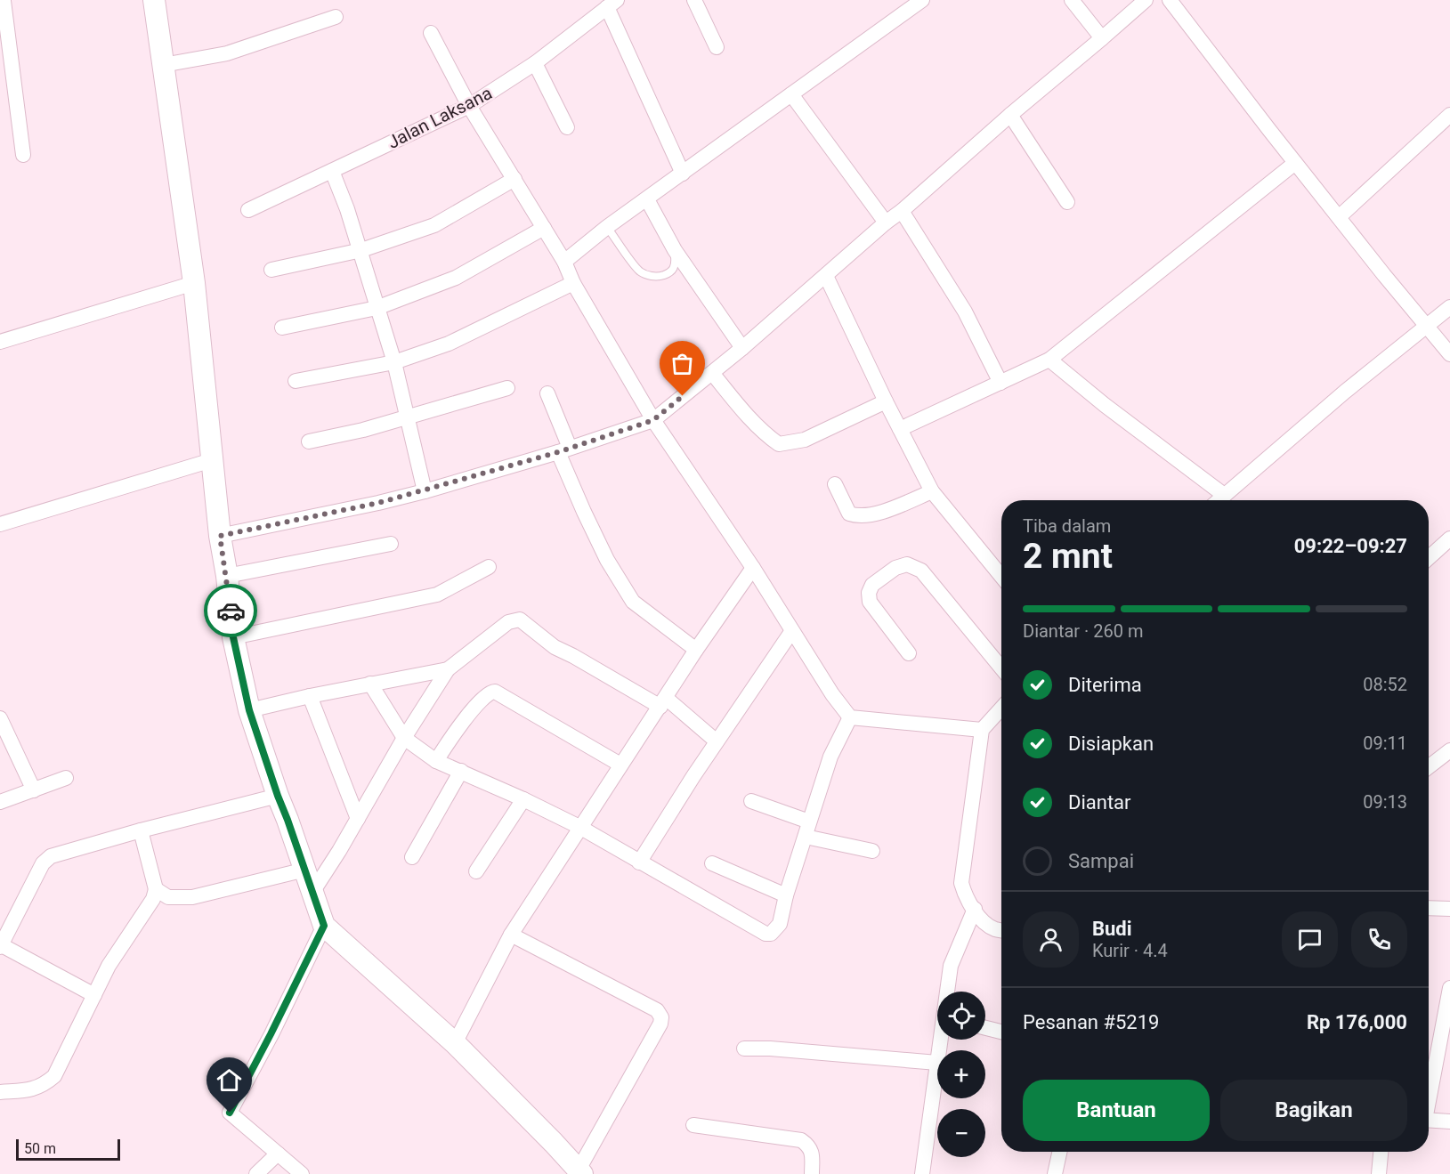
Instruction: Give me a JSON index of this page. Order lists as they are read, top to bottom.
{
  "streets": {
    "street": ["Jalan Laksana"]
  },
  "scale_bar": "50 m",
  "page": {
    "heading": ["2 mnt", "Tiba dalam", "09:22–09:27"],
    "panel": [
      "Budi",
      "Kurir · 4.4",
      "Pesanan #5219",
      "Rp 176,000"
    ],
    "bar": "Diantar · 260 m",
    "list": [
      ["Diterima", "08:52"],
      ["Disiapkan", "09:11"],
      ["Diantar", "09:13"],
      "Sampai"
    ],
    "map_buttons": ["+", "−"],
    "buttons": ["Bantuan", "Bagikan"],
    "scale": "50 m"
  }
}
